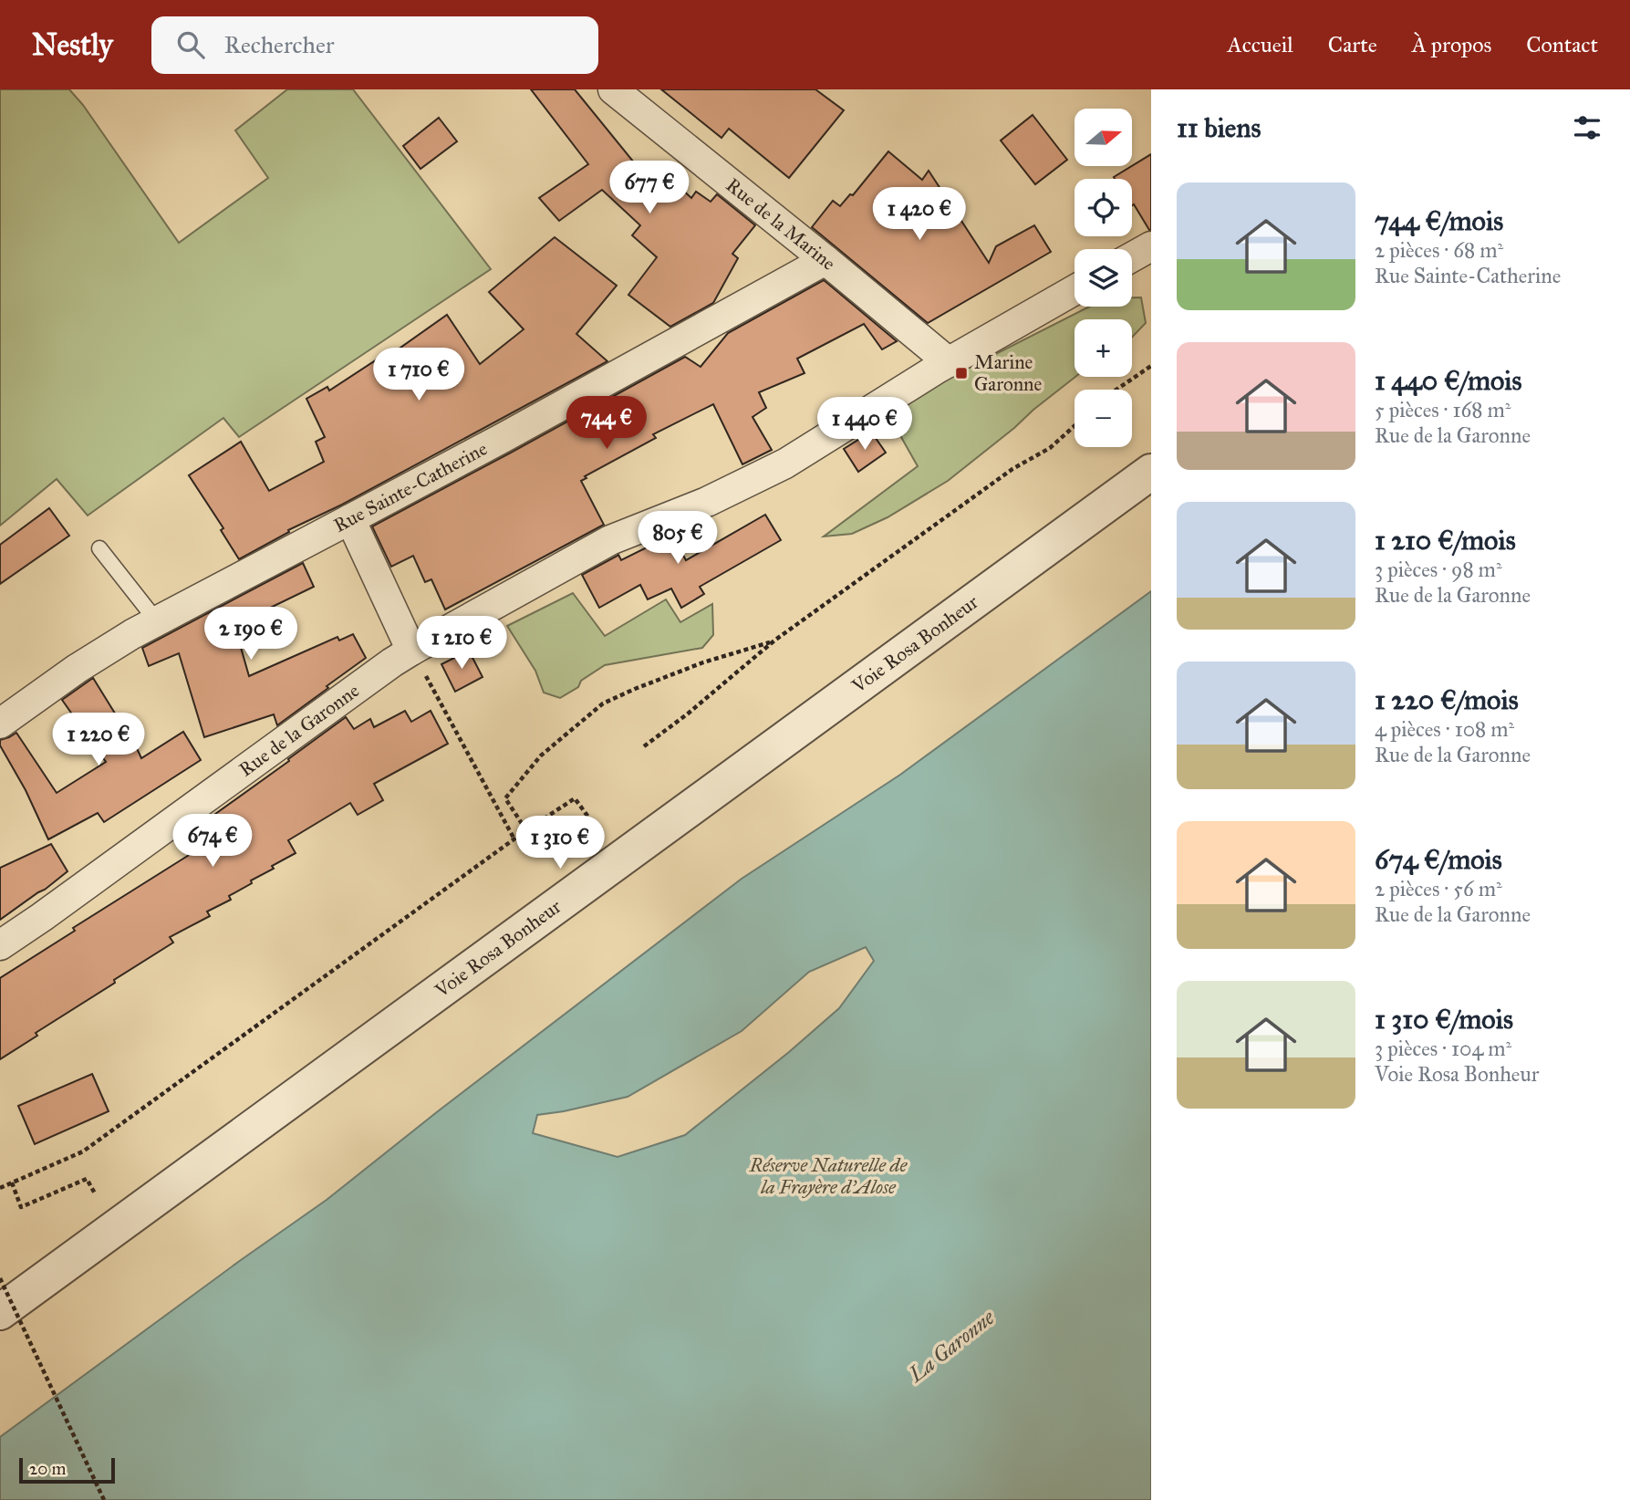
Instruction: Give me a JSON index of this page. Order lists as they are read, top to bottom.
{
  "streets": {
    "street": [
      "Rue de la Marine",
      "Rue Sainte-Catherine",
      "Voie Rosa Bonheur",
      "Rue de la Garonne"
    ]
  },
  "crossings": [
    ["Rue de la Marine", "Rue Sainte-Catherine"],
    ["Rue de la Marine", "Rue de la Garonne"]
  ],
  "water": ["La Garonne"],
  "parks": ["Réserve Naturelle de la Frayère d'Alose"],
  "places": {
    "transit": ["Marine Garonne"]
  },
  "scale_bar": "20 m",
  "north": "right",
  "page": {
    "header": "Nestly",
    "search": "Rechercher",
    "nav": [
      "Accueil",
      "Carte",
      "À propos",
      "Contact"
    ],
    "heading": "11 biens",
    "map_buttons": ["+", "−"],
    "price": [
      "677 €",
      "1 420 €",
      "1 710 €",
      "744 €",
      "1 440 €",
      "805 €",
      "2 190 €",
      "1 210 €",
      "1 220 €",
      "674 €",
      "1 310 €"
    ],
    "list": [
      {
        "name": "744 €/mois",
        "note": "2 pièces · 68 m² · Rue Sainte-Catherine"
      },
      {
        "name": "1 440 €/mois",
        "note": "5 pièces · 168 m² · Rue de la Garonne"
      },
      {
        "name": "1 210 €/mois",
        "note": "3 pièces · 98 m² · Rue de la Garonne"
      },
      {
        "name": "1 220 €/mois",
        "note": "4 pièces · 108 m² · Rue de la Garonne"
      },
      {
        "name": "674 €/mois",
        "note": "2 pièces · 56 m² · Rue de la Garonne"
      },
      {
        "name": "1 310 €/mois",
        "note": "3 pièces · 104 m² · Voie Rosa Bonheur"
      }
    ],
    "scale": "20 m"
  }
}
